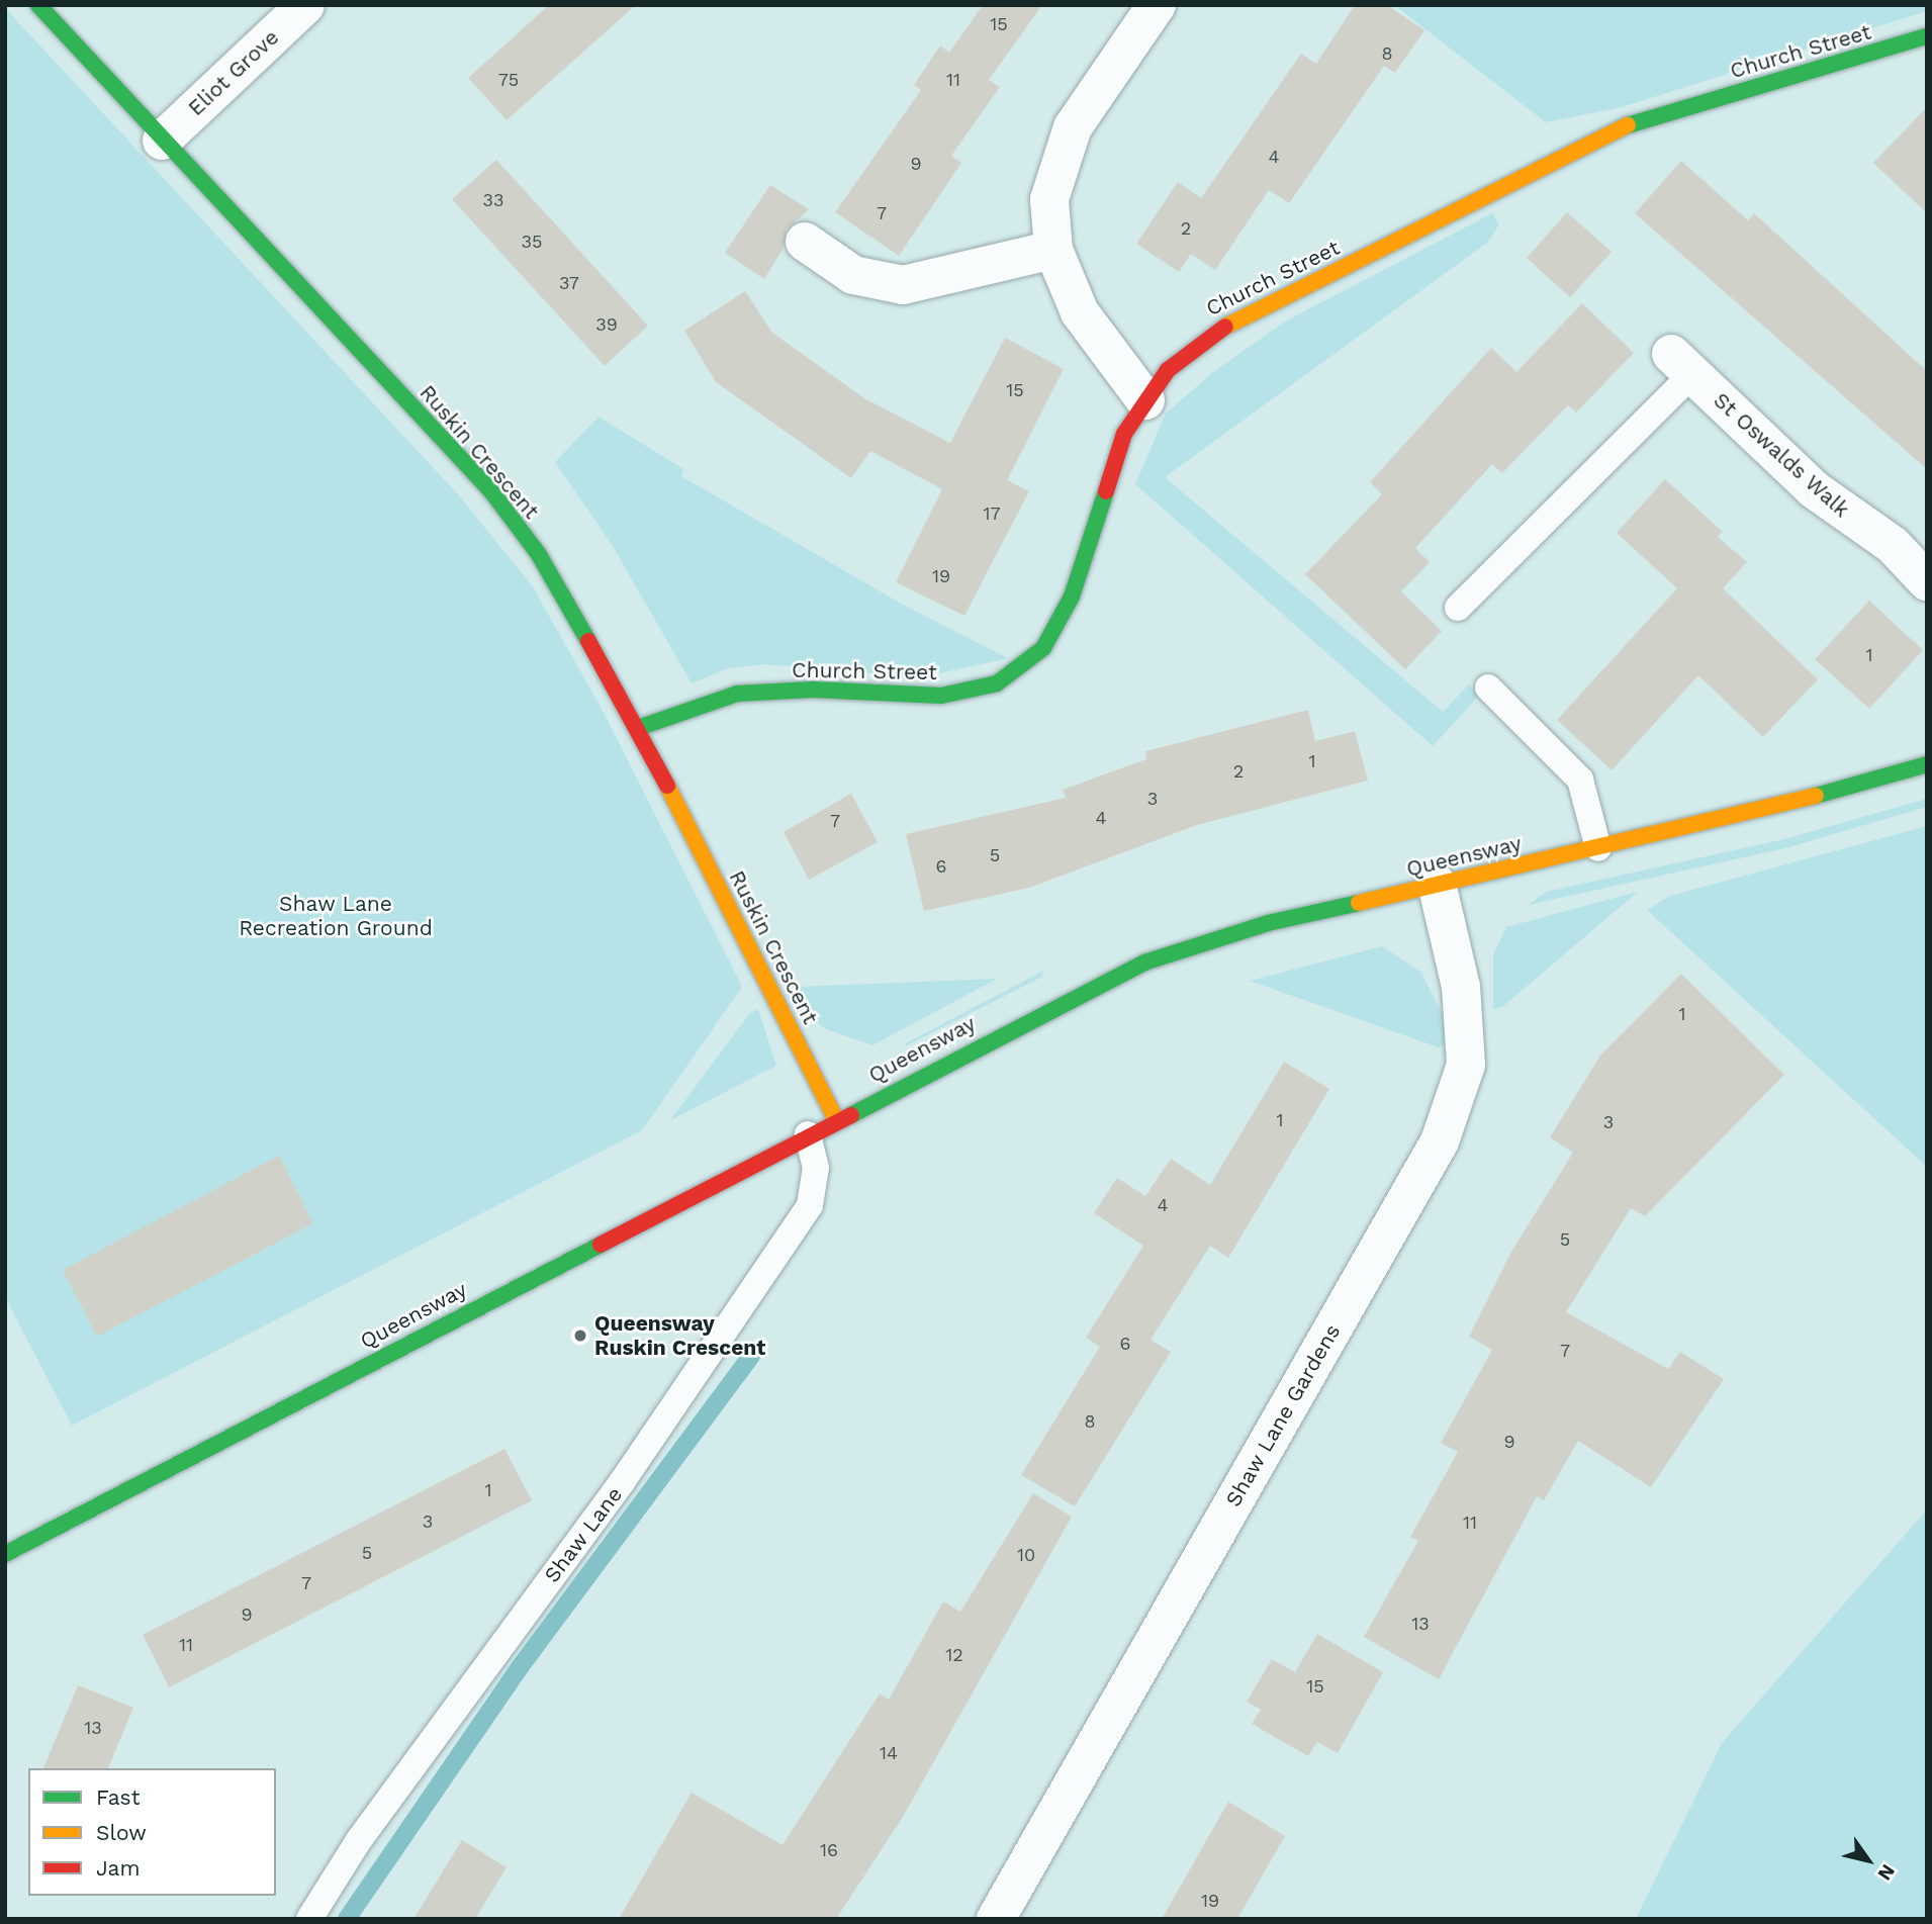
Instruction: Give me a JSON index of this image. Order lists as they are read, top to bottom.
{
  "streets": {
    "street": [
      "Church Street",
      "Eliot Grove",
      "Ruskin Crescent",
      "St Oswalds Walk",
      "Queensway",
      "Shaw Lane Gardens"
    ],
    "lane": ["Shaw Lane"]
  },
  "crossings": [
    ["Church Street", "Ruskin Crescent"],
    ["Eliot Grove", "Ruskin Crescent"],
    ["Ruskin Crescent", "Queensway"],
    ["Queensway", "Shaw Lane Gardens"],
    ["Queensway", "Shaw Lane"]
  ],
  "parks": ["Shaw Lane Recreation Ground"],
  "places": ["Queensway Ruskin Crescent"],
  "house_numbers": [
    "15",
    "8",
    "75",
    "11",
    "4",
    "9",
    "33",
    "7",
    "2",
    "35",
    "37",
    "39",
    "15",
    "17",
    "19",
    "1",
    "1",
    "2",
    "3",
    "4",
    "7",
    "5",
    "6",
    "1",
    "1",
    "3",
    "4",
    "5",
    "6",
    "7",
    "8",
    "9",
    "1",
    "3",
    "11",
    "5",
    "10",
    "7",
    "9",
    "13",
    "11",
    "12",
    "15",
    "13",
    "14",
    "16",
    "19"
  ],
  "legend": ["Fast", "Slow", "Jam"],
  "north": "bottom right"
}
